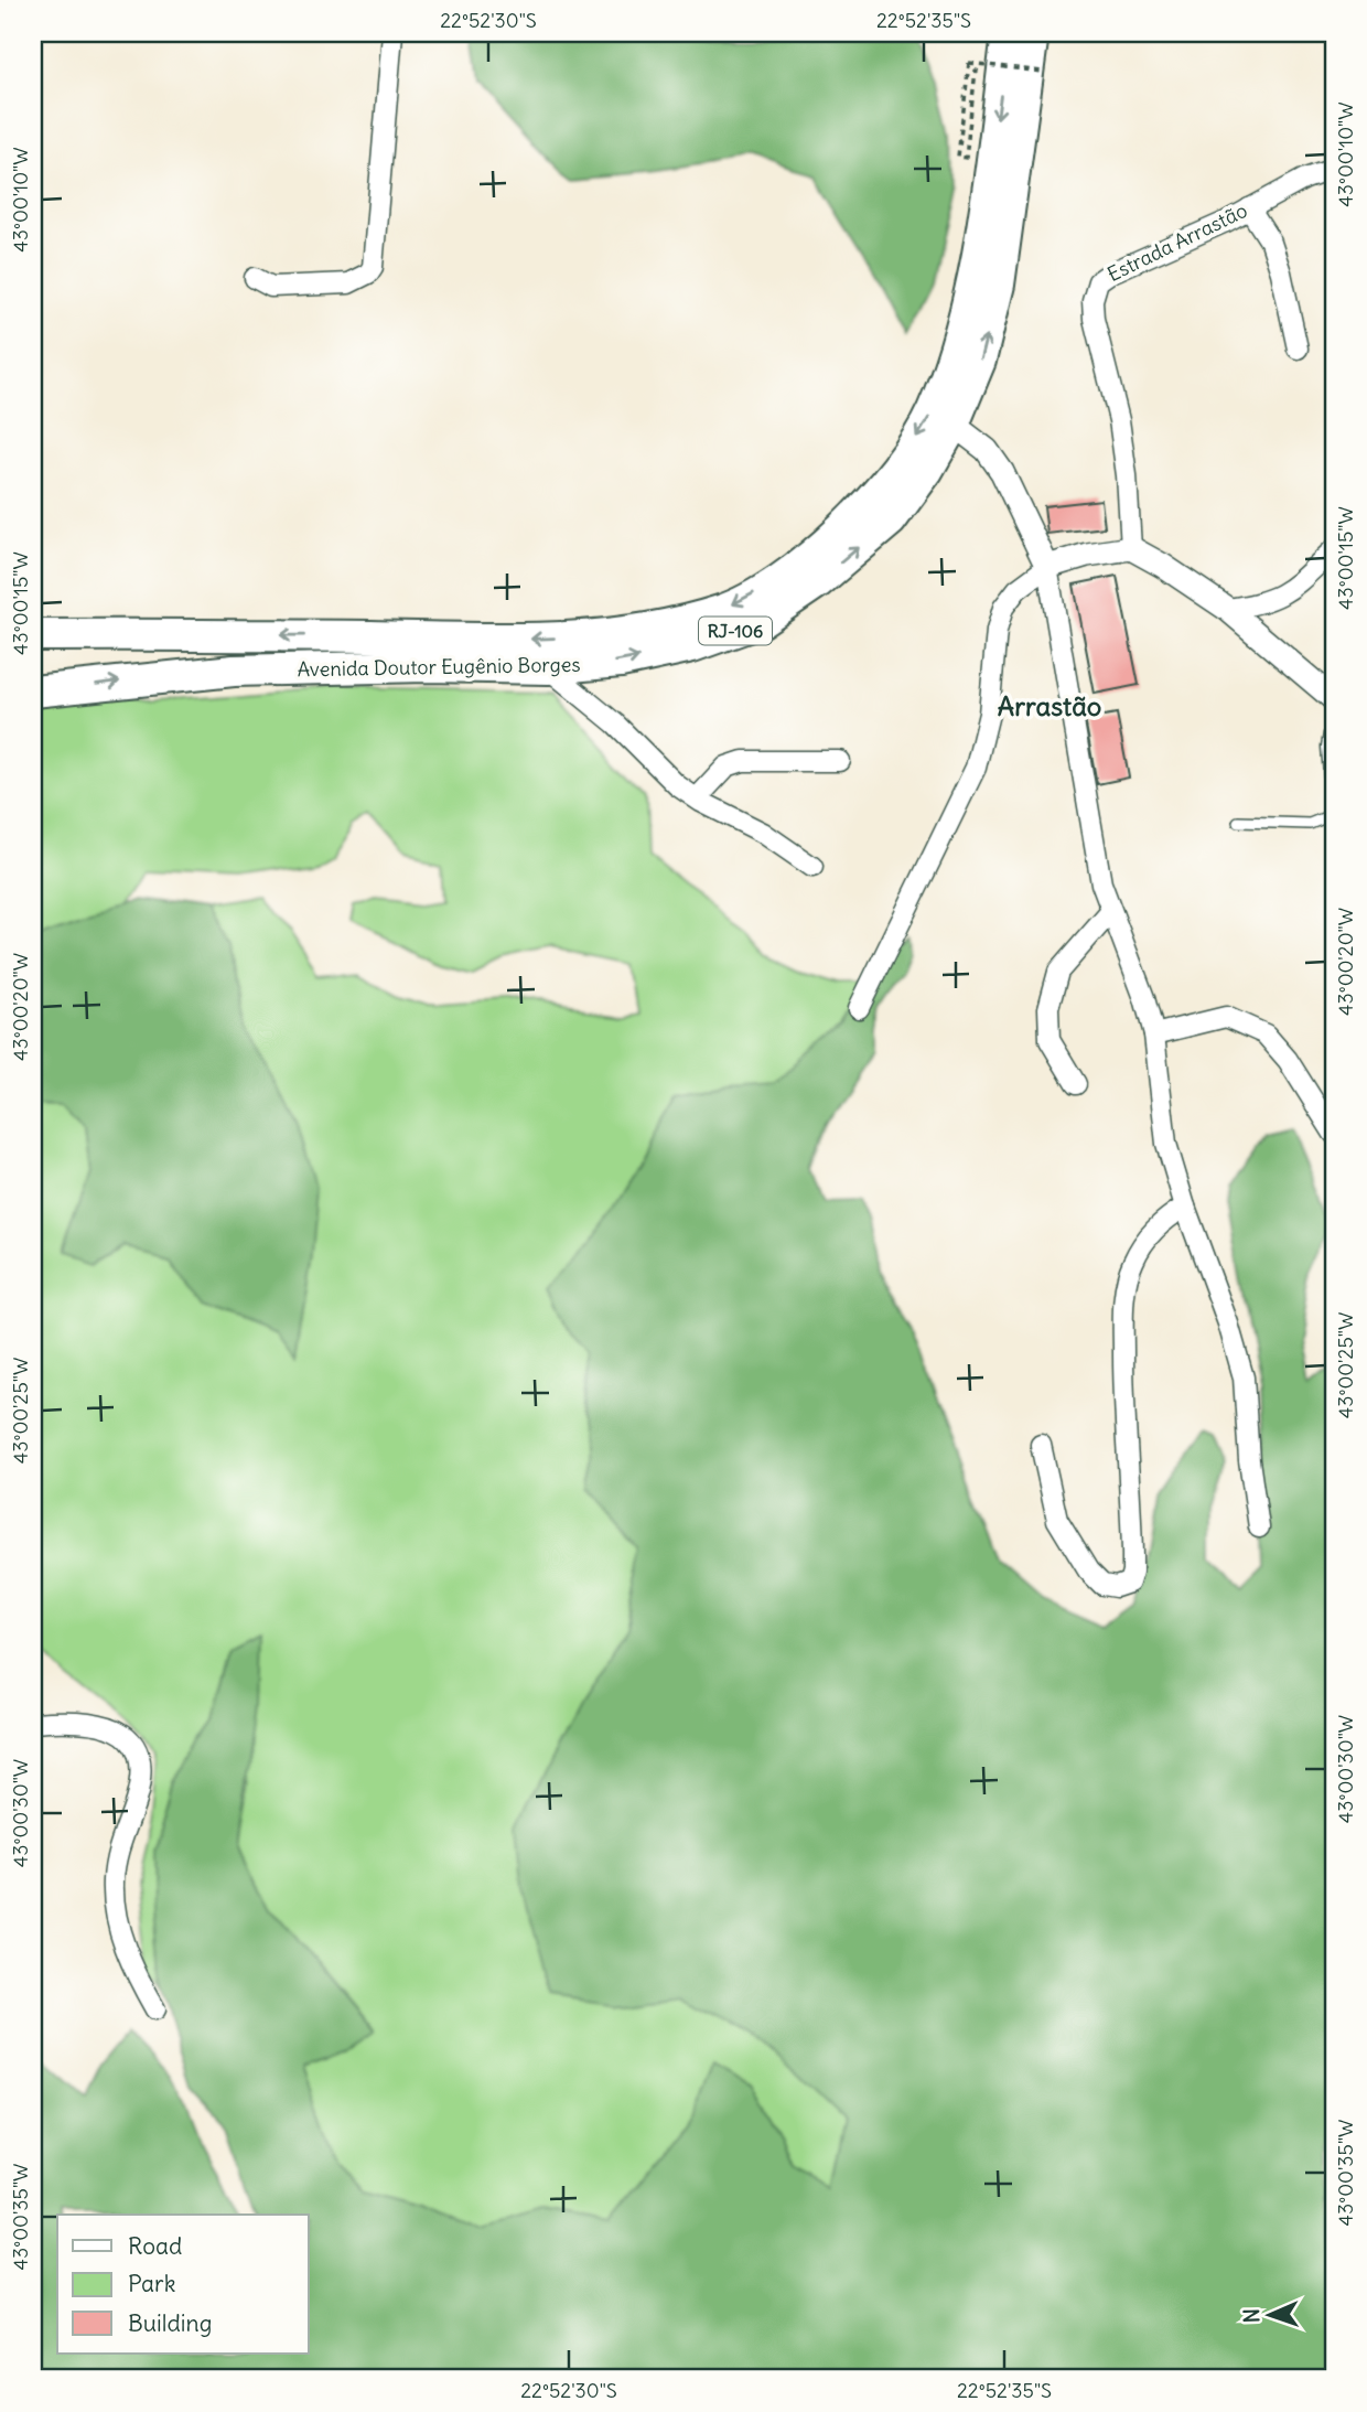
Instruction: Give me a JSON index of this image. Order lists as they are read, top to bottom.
{
  "streets": {
    "highway": ["RJ-106", "Avenida Doutor Eugênio Borges"],
    "street": ["Estrada Arrastão"]
  },
  "districts": ["Arrastão"],
  "legend": ["Road", "Park", "Building"],
  "north": "left",
  "coordinates": [
    "22°52'30\"S",
    "22°52'35\"S",
    "43°00'10\"W",
    "43°00'15\"W",
    "43°00'20\"W",
    "43°00'25\"W",
    "43°00'30\"W",
    "43°00'35\"W"
  ]
}
